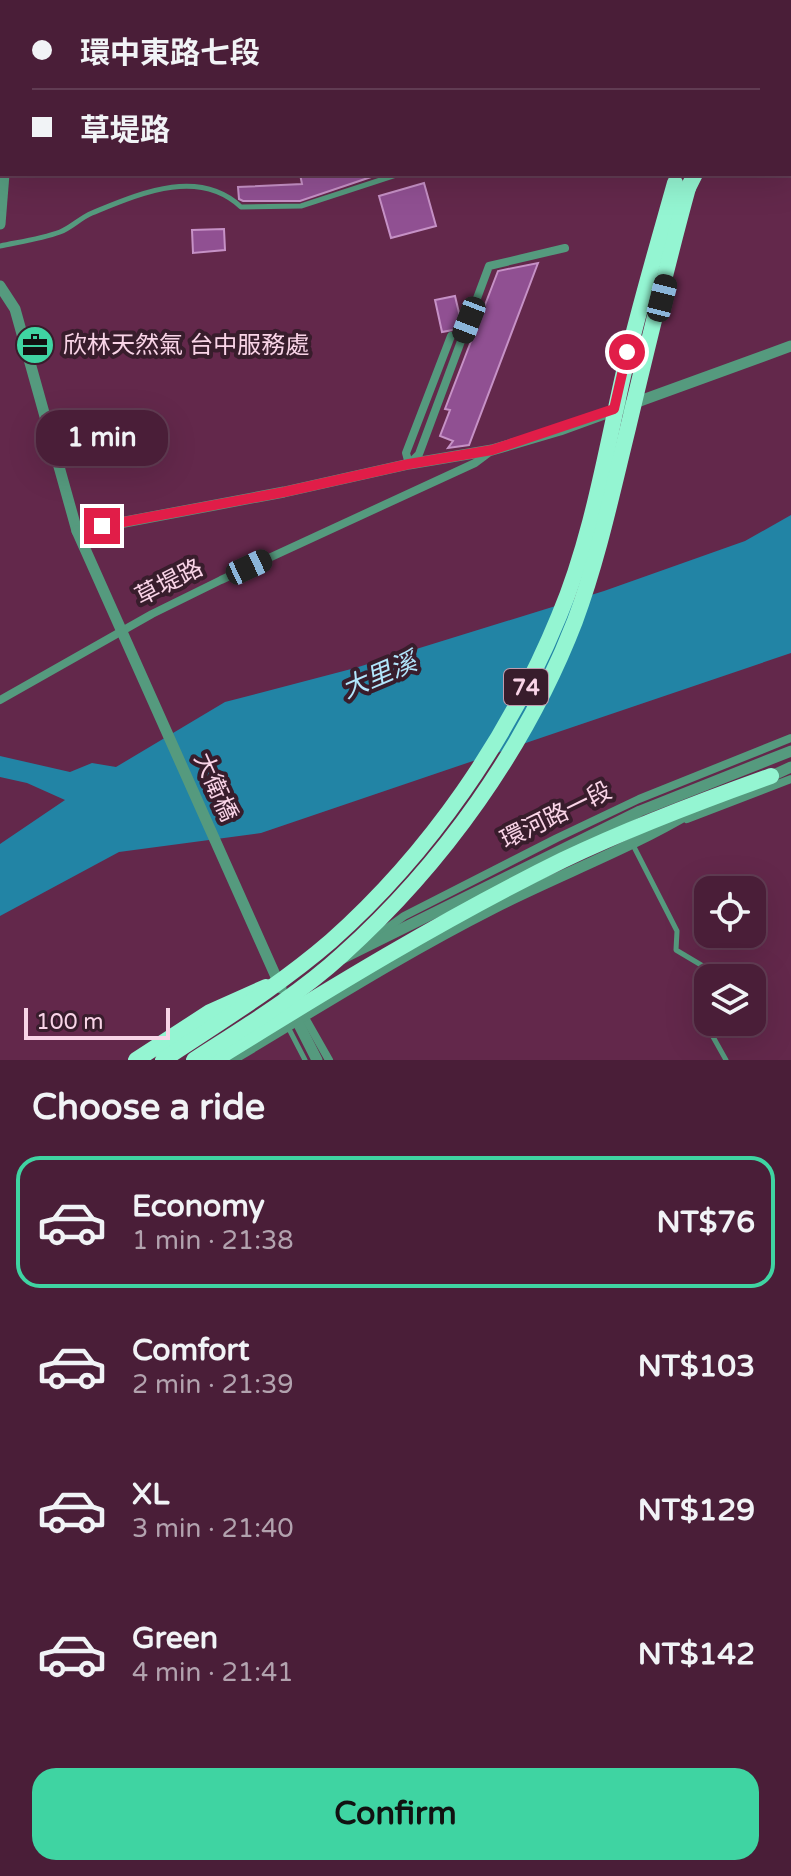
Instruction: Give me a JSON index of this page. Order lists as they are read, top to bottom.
{
  "streets": {
    "highway": ["74"],
    "street": ["草堤路", "大衛橋", "環河路一段"]
  },
  "crossings": [
    ["草堤路", "大衛橋"]
  ],
  "water": ["大里溪"],
  "places": {
    "office": ["欣林天然氣 台中服務處"]
  },
  "scale_bar": "100 m",
  "page": {
    "banner": ["環中東路七段", "草堤路"],
    "bubble": "1 min",
    "scale": "100 m",
    "heading": "Choose a ride",
    "list": [
      {
        "name": "Economy",
        "note": "1 min · 21:38",
        "value": "NT$76"
      },
      {
        "name": "Comfort",
        "note": "2 min · 21:39",
        "value": "NT$103"
      },
      {
        "name": "XL",
        "note": "3 min · 21:40",
        "value": "NT$129"
      },
      {
        "name": "Green",
        "note": "4 min · 21:41",
        "value": "NT$142"
      }
    ],
    "buttons": "Confirm"
  }
}
